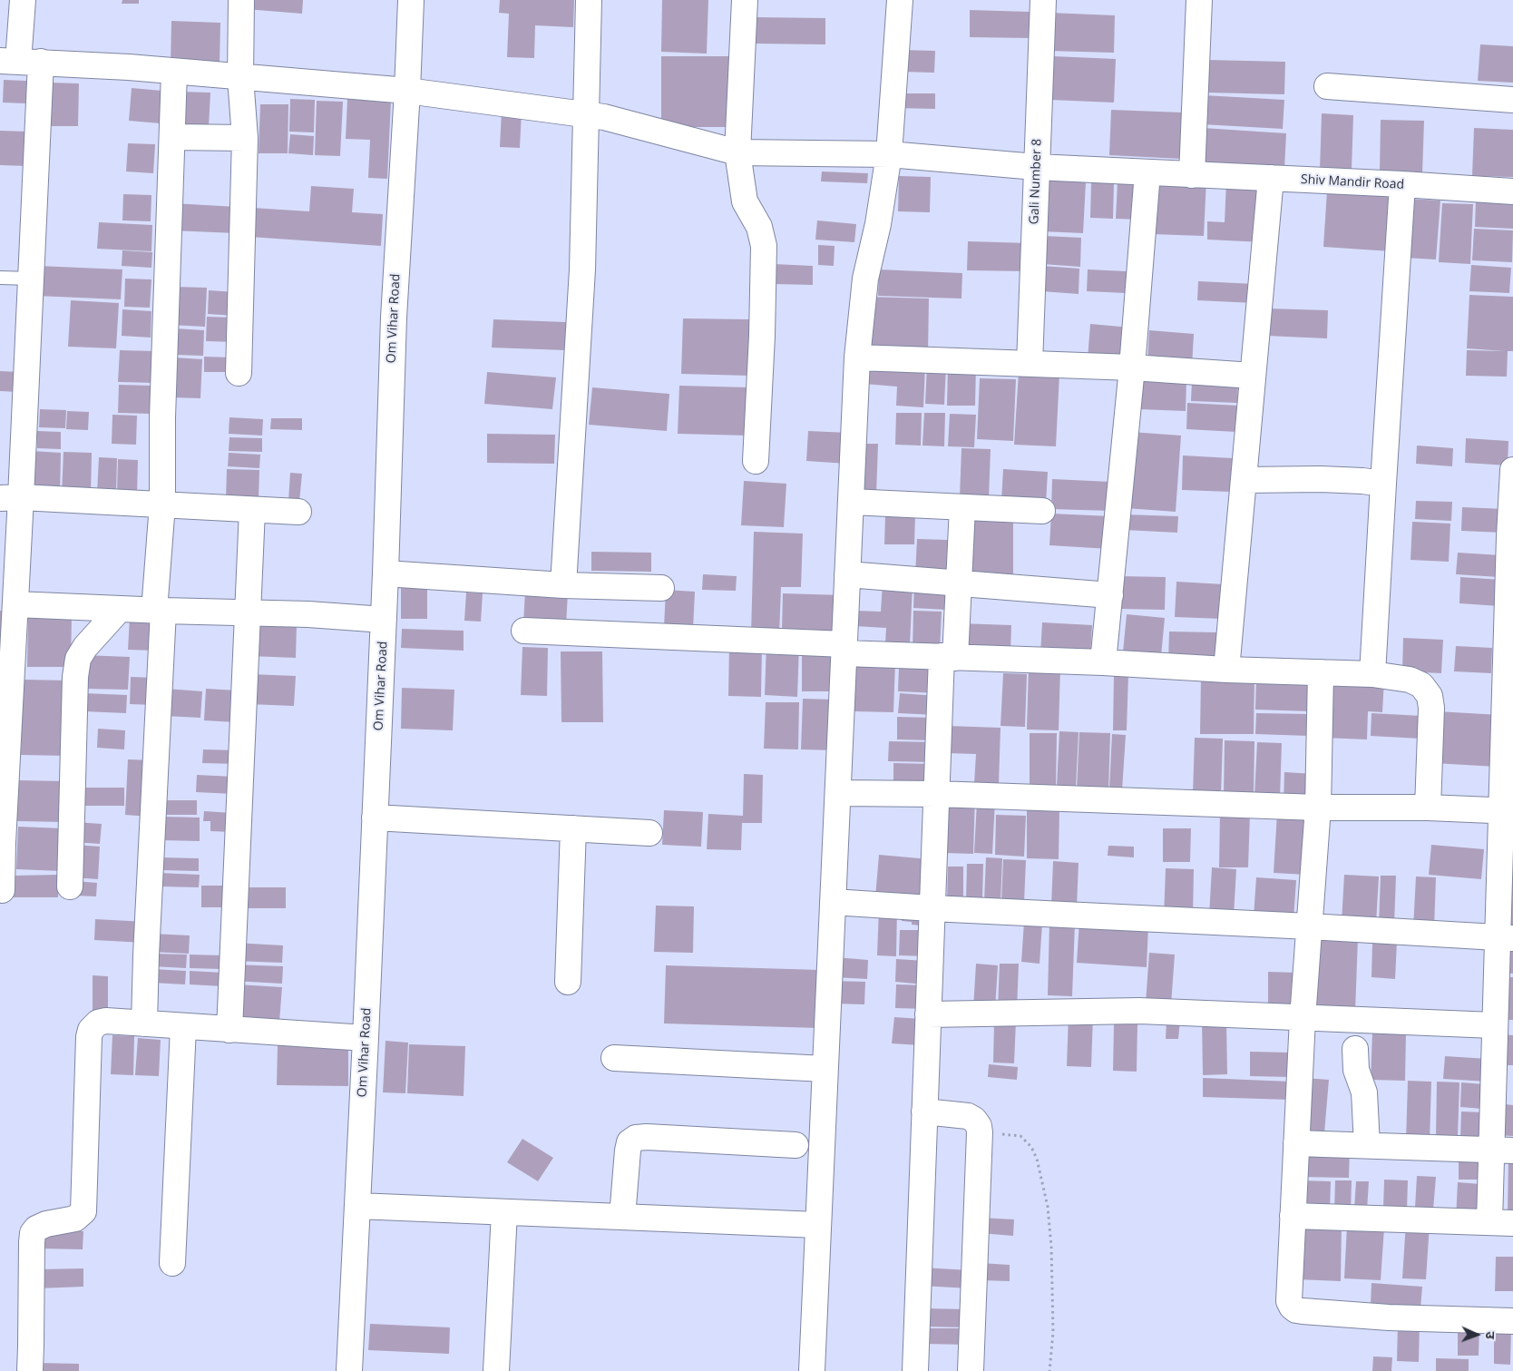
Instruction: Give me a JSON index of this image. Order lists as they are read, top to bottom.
{
  "streets": {
    "street": ["Gali Number 8", "Shiv Mandir Road", "Om Vihar Road"]
  },
  "crossings": [
    ["Gali Number 8", "Shiv Mandir Road"],
    ["Shiv Mandir Road", "Om Vihar Road"]
  ],
  "north": "right"
}
